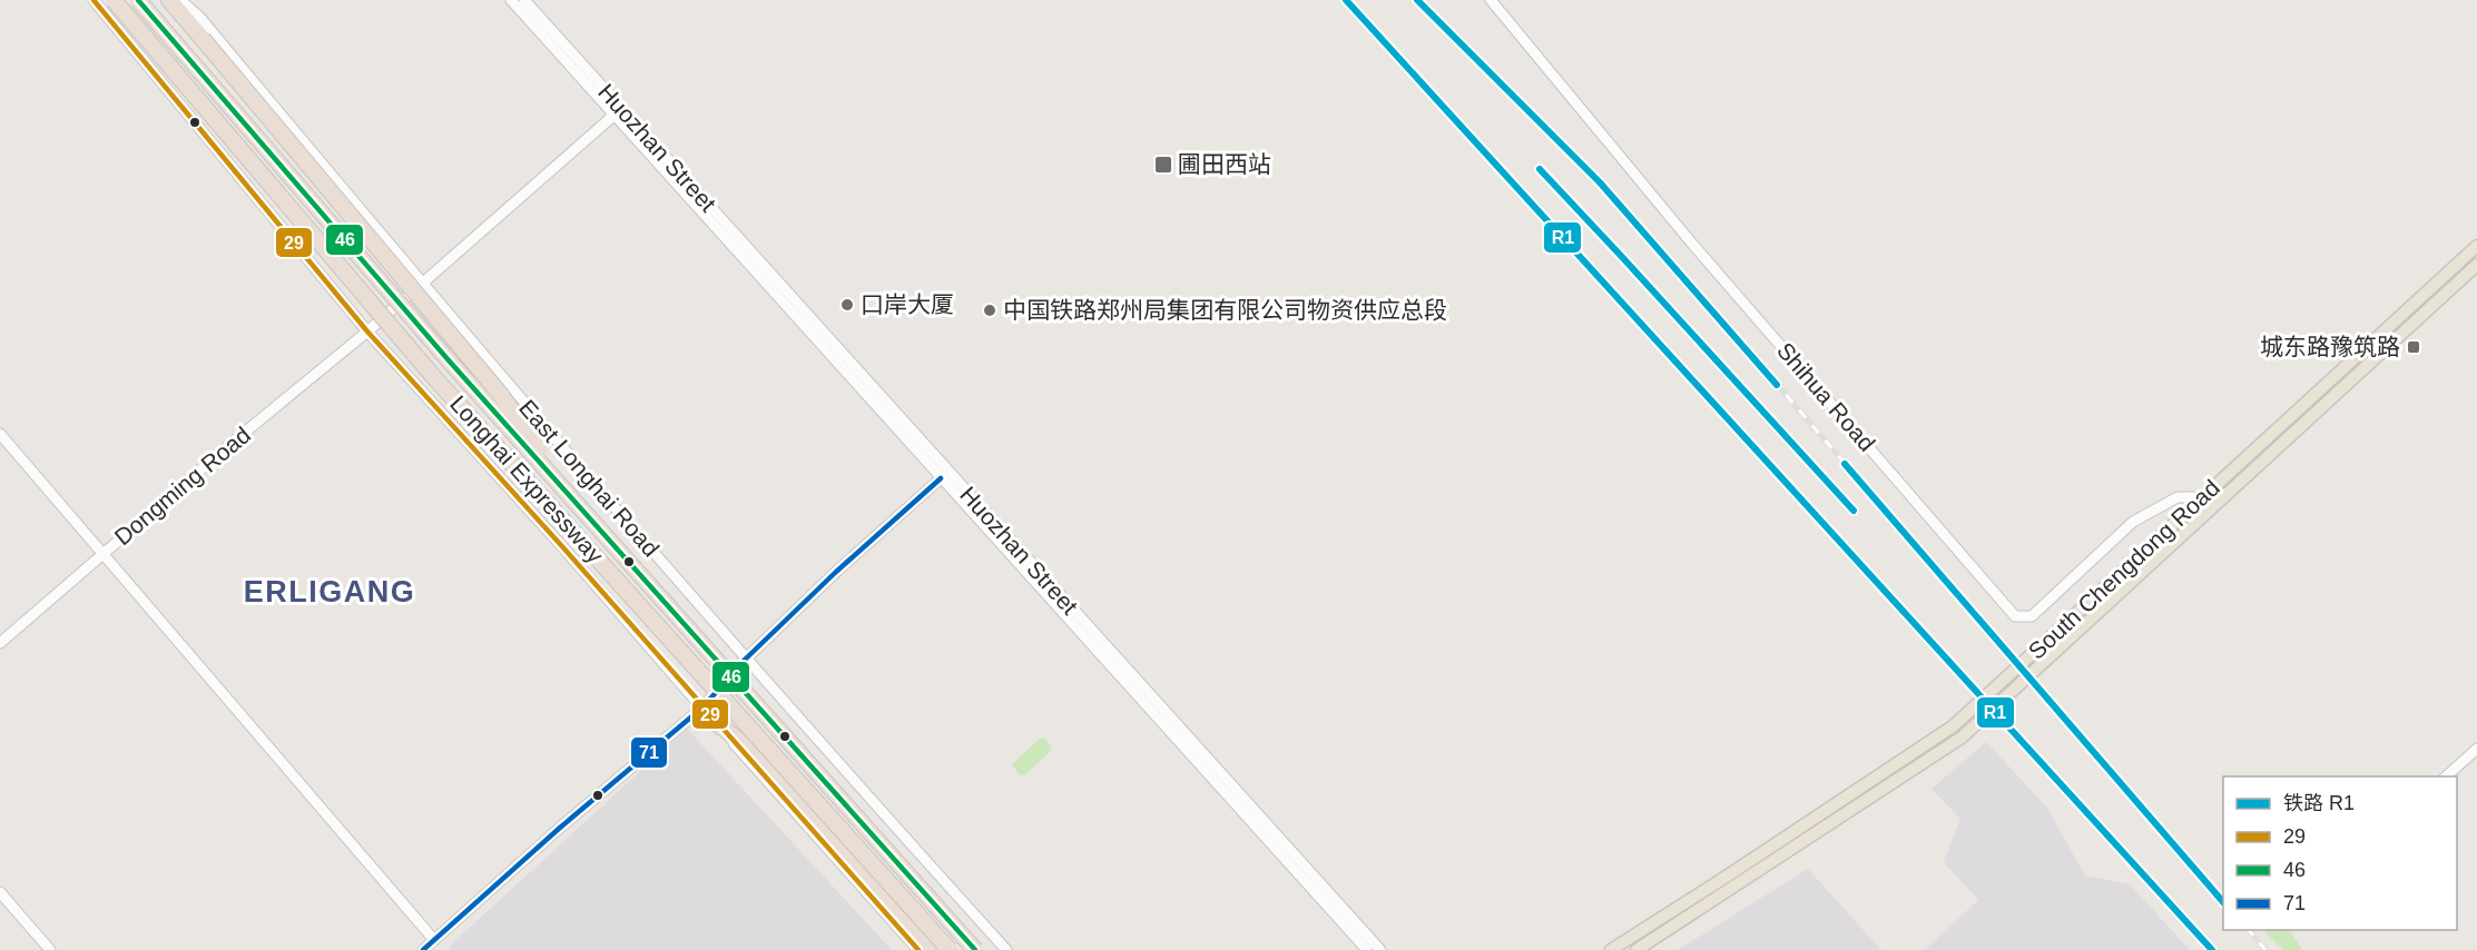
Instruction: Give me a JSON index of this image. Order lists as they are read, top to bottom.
{
  "streets": {
    "highway": ["Longhai Expressway"],
    "main road": ["South Chengdong Road"],
    "street": [
      "Huozhan Street",
      "Shihua Road",
      "East Longhai Road",
      "Dongming Road"
    ]
  },
  "crossings": [
    ["Huozhan Street", "Dongming Road"],
    ["Shihua Road", "South Chengdong Road"],
    ["East Longhai Road", "Dongming Road"]
  ],
  "districts": ["ERLIGANG"],
  "places": {
    "transit": ["圃田西站", "城东路豫筑路"],
    "other": ["口岸大厦", "中国铁路郑州局集团有限公司物资供应总段"]
  },
  "lines": [
    "rail line R1",
    "transit line 29",
    "transit line 46",
    "transit line 71"
  ],
  "legend": [
    "铁路 R1",
    "29",
    "46",
    "71"
  ]
}
